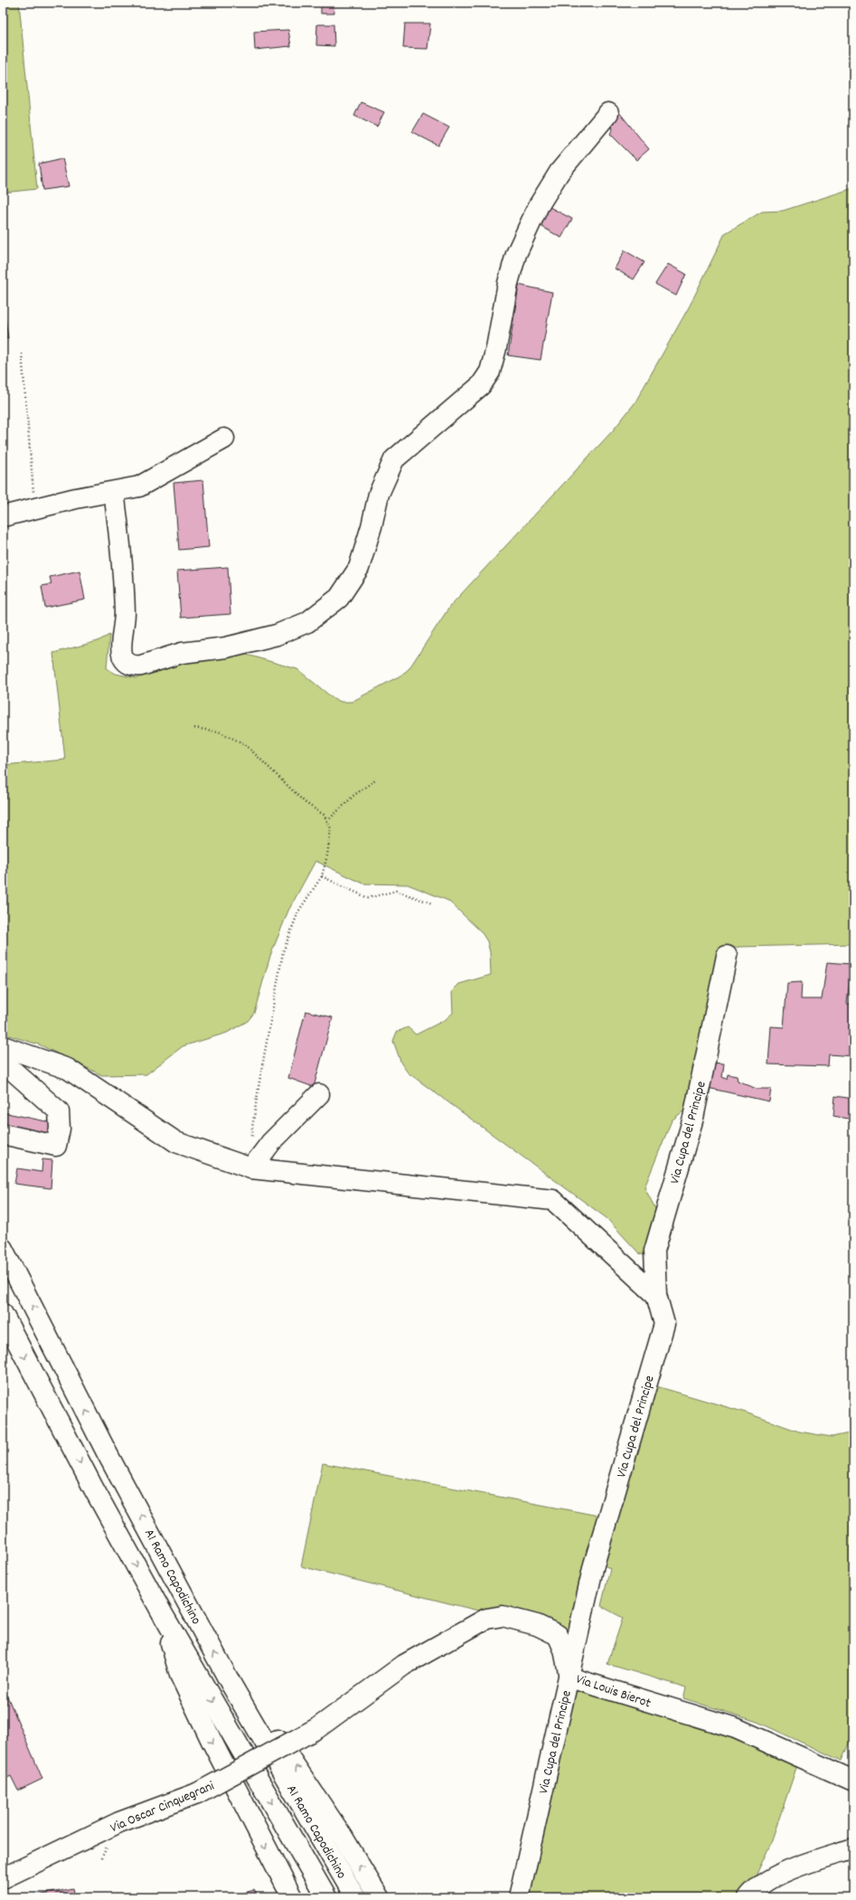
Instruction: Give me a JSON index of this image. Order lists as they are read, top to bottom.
{
  "streets": {
    "main road": [
      "Via Cupa del Principe",
      "A1 Ramo Capodichino",
      "Via Louis Bierot",
      "Via Oscar Cinquegrani"
    ]
  },
  "crossings": [
    ["Via Cupa del Principe", "Via Louis Bierot"],
    ["Via Louis Bierot", "Via Oscar Cinquegrani"]
  ]
}
